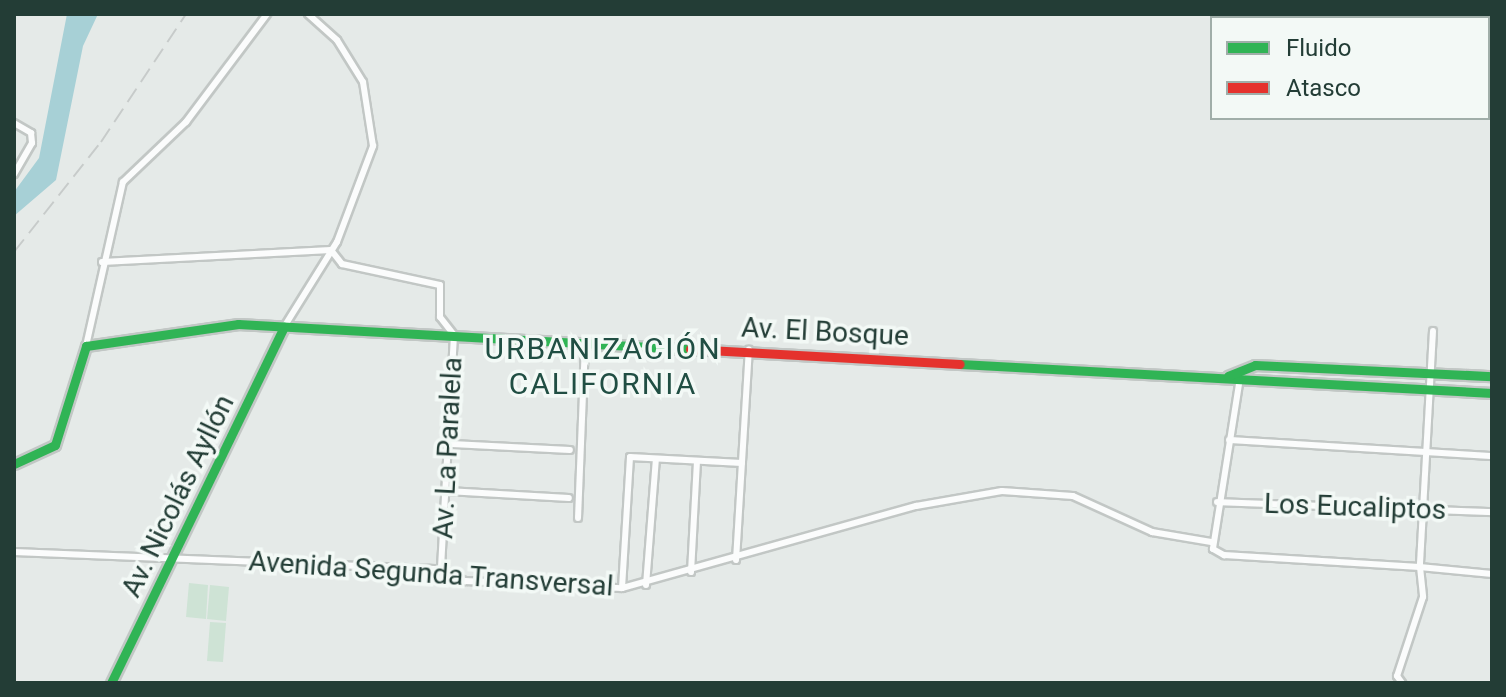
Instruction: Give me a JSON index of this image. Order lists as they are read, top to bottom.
{
  "streets": {
    "street": [
      "Av. El Bosque",
      "Av. La Paralela",
      "Av. Nicolás Ayllón",
      "Los Eucaliptos",
      "Avenida Segunda Transversal"
    ]
  },
  "crossings": [
    ["Av. El Bosque", "Av. La Paralela"],
    ["Av. El Bosque", "Av. Nicolás Ayllón"],
    ["Av. La Paralela", "Avenida Segunda Transversal"],
    ["Av. Nicolás Ayllón", "Avenida Segunda Transversal"]
  ],
  "districts": ["URBANIZACIÓN CALIFORNIA"],
  "legend": ["Fluido", "Atasco"]
}
